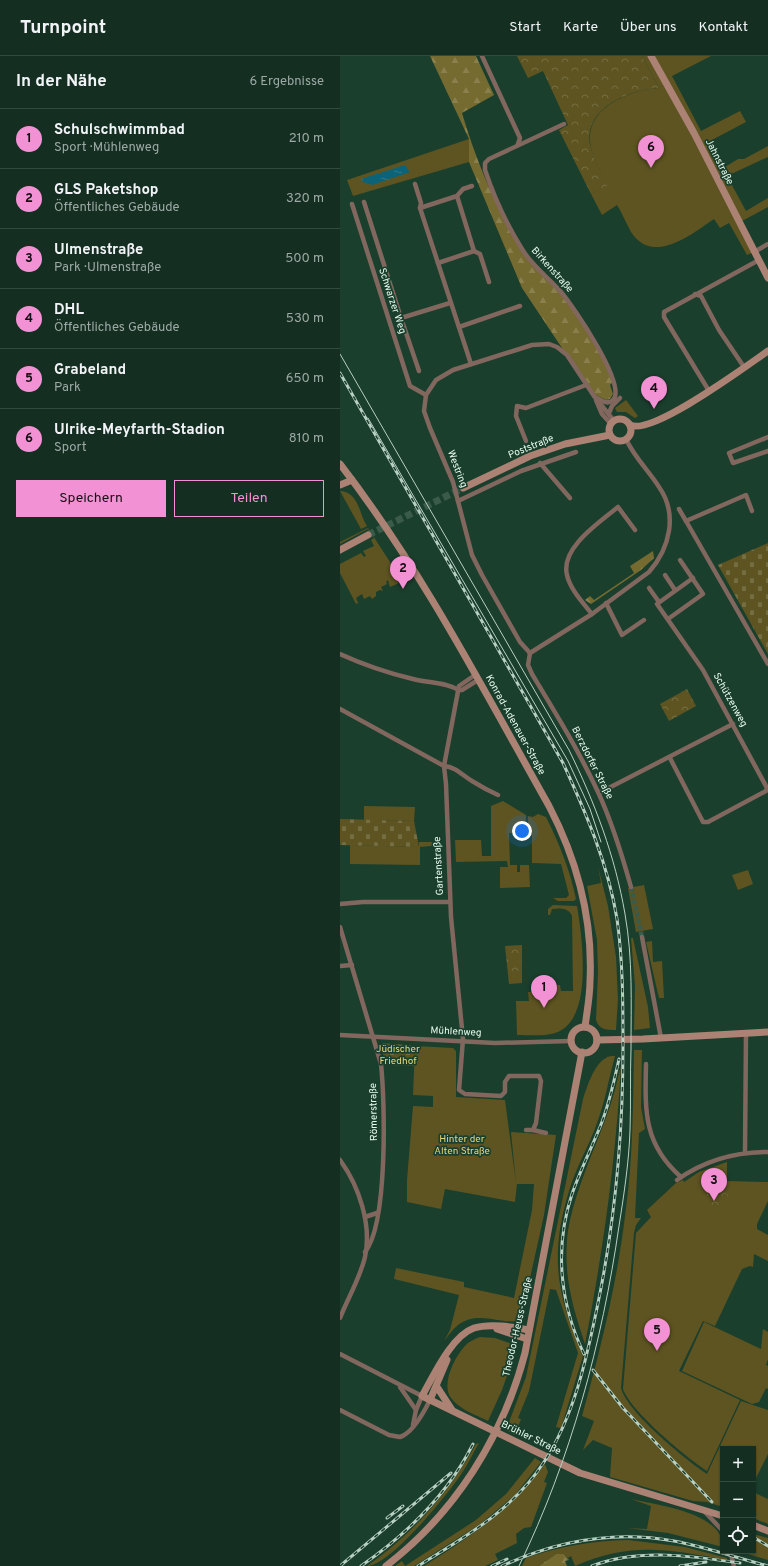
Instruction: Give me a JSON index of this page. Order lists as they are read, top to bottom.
{
  "streets": {
    "main road": [
      "Jahnstraße",
      "Poststraße",
      "Konrad-Adenauer-Straße",
      "Theodor-Heuss-Straße",
      "Brühler Straße"
    ],
    "street": [
      "Birkenstraße",
      "Schwarzer Weg",
      "Westring",
      "Schützenweg",
      "Berzdorfer Straße",
      "Gartenstraße",
      "Mühlenweg",
      "Römerstraße"
    ]
  },
  "crossings": [
    ["Schwarzer Weg", "Westring"],
    ["Westring", "Berzdorfer Straße"],
    ["Konrad-Adenauer-Straße", "Mühlenweg"],
    ["Konrad-Adenauer-Straße", "Theodor-Heuss-Straße"],
    ["Gartenstraße", "Mühlenweg"],
    ["Mühlenweg", "Römerstraße"],
    ["Mühlenweg", "Theodor-Heuss-Straße"]
  ],
  "parks": ["Jüdischer Friedhof", "Hinter der Alten Straße"],
  "page": {
    "header": "Turnpoint",
    "nav": [
      "Start",
      "Karte",
      "Über uns",
      "Kontakt"
    ],
    "heading": ["In der Nähe", "6 Ergebnisse"],
    "list": [
      {
        "mark": "1",
        "name": "Schulschwimmbad",
        "note": "Sport · Mühlenweg",
        "value": "210 m"
      },
      {
        "mark": "2",
        "name": "GLS Paketshop",
        "note": "Öffentliches Gebäude",
        "value": "320 m"
      },
      {
        "mark": "3",
        "name": "Ulmenstraße",
        "note": "Park · Ulmenstraße",
        "value": "500 m"
      },
      {
        "mark": "4",
        "name": "DHL",
        "note": "Öffentliches Gebäude",
        "value": "530 m"
      },
      {
        "mark": "5",
        "name": "Grabeland",
        "note": "Park",
        "value": "650 m"
      },
      {
        "mark": "6",
        "name": "Ulrike-Meyfarth-Stadion",
        "note": "Sport",
        "value": "810 m"
      }
    ],
    "pins": [
      "6",
      "4",
      "2",
      "1",
      "3",
      "5"
    ],
    "buttons": ["Speichern", "Teilen"],
    "map_buttons": ["+", "−"]
  }
}
